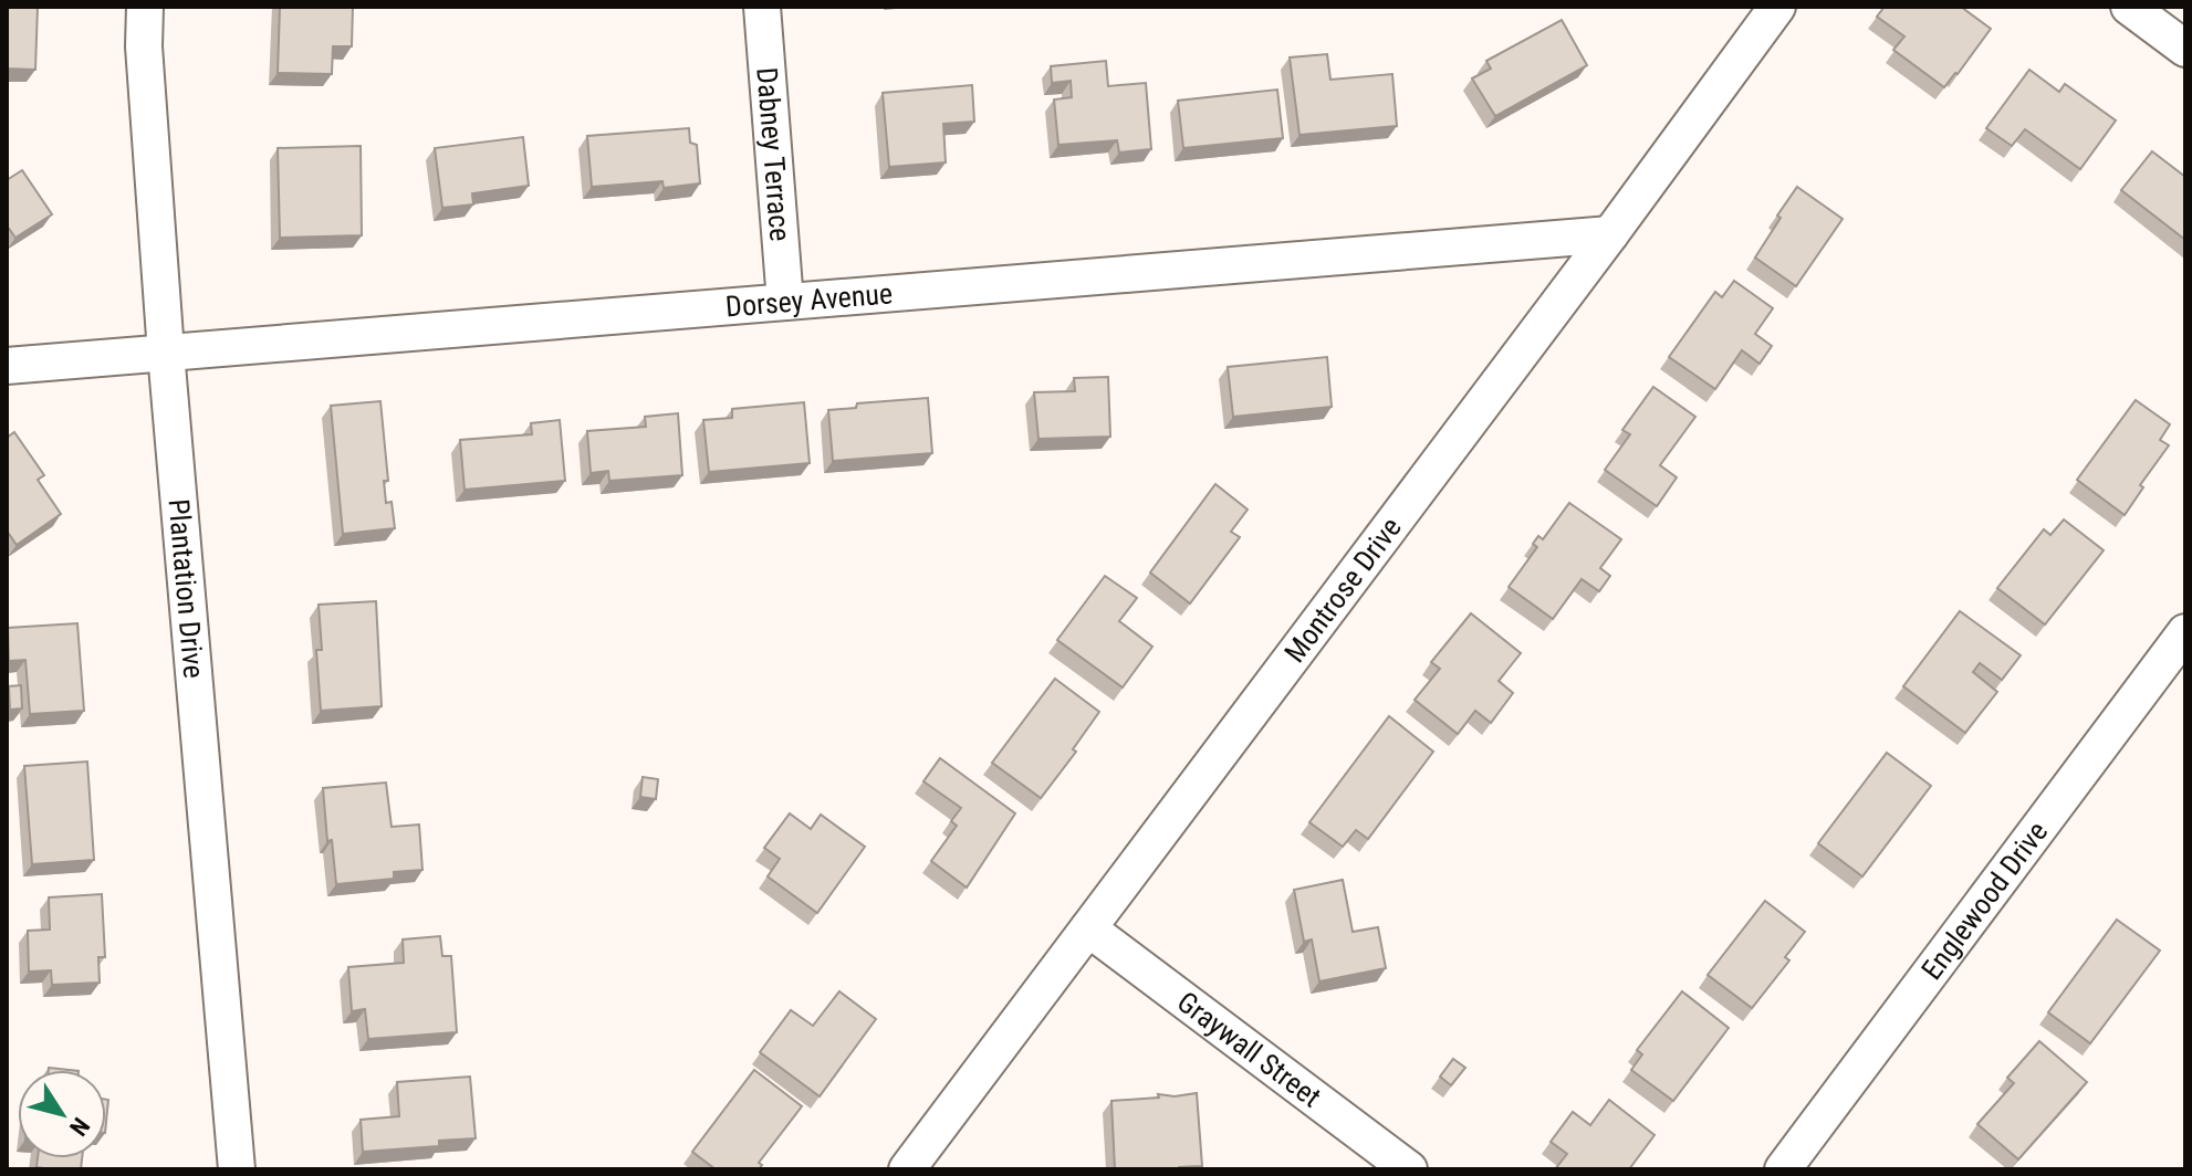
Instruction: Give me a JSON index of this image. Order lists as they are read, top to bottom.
{
  "streets": {
    "street": [
      "Dabney Terrace",
      "Dorsey Avenue",
      "Plantation Drive",
      "Montrose Drive",
      "Englewood Drive",
      "Graywall Street"
    ]
  },
  "crossings": [
    ["Dabney Terrace", "Dorsey Avenue"],
    ["Dorsey Avenue", "Plantation Drive"],
    ["Dorsey Avenue", "Montrose Drive"],
    ["Montrose Drive", "Graywall Street"]
  ],
  "north": "bottom right"
}
